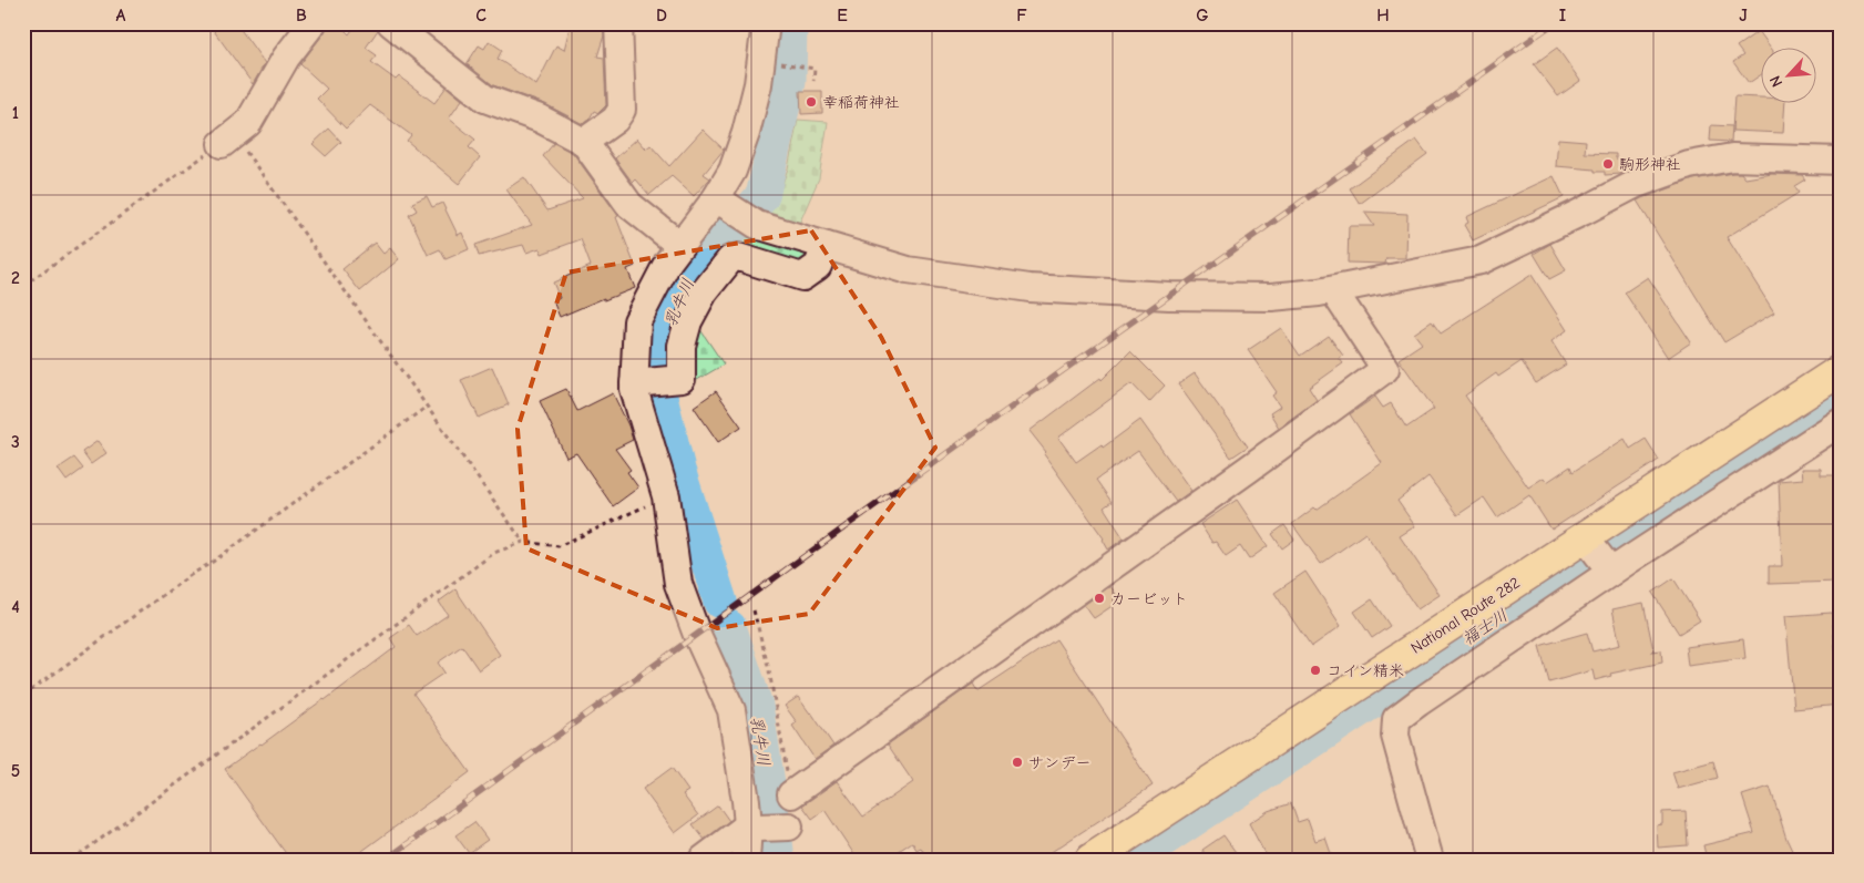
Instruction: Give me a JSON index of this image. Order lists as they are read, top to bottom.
{
  "streets": {
    "highway": ["National Route 282"]
  },
  "water": ["乳牛川", "福士川"],
  "places": [
    "幸稲荷神社",
    "駒形神社",
    "カービット",
    "コイン精米",
    "サンデー"
  ],
  "north": "bottom left",
  "grid": {
    "columns": [
      "A",
      "B",
      "C",
      "D",
      "E",
      "F",
      "G",
      "H",
      "I",
      "J"
    ],
    "rows": [
      "1",
      "2",
      "3",
      "4",
      "5"
    ]
  }
}
